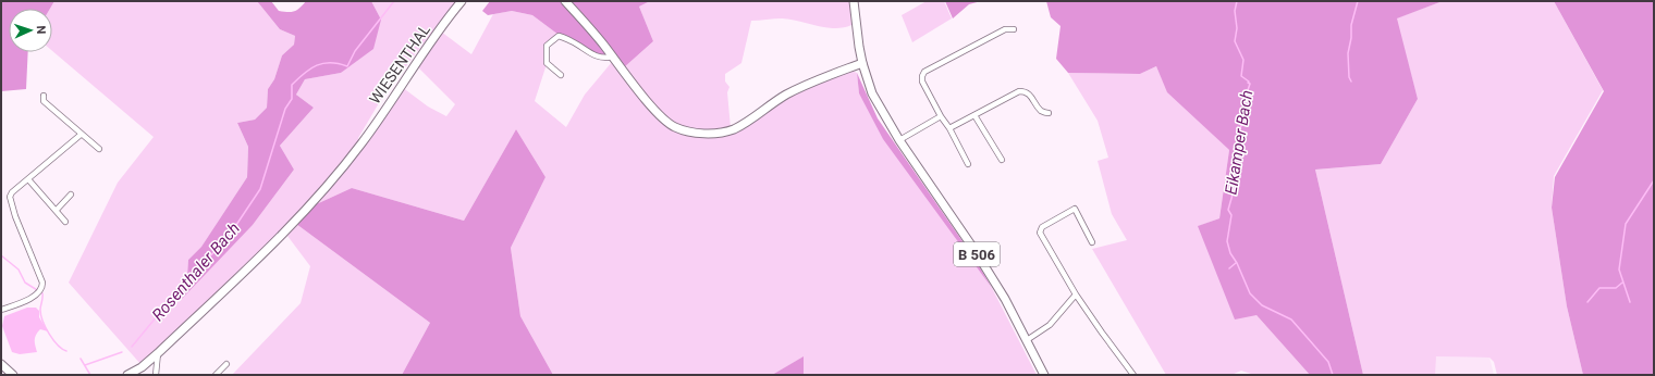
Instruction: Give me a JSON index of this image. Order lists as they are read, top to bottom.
{
  "streets": {
    "street": ["WIESENTHAL", "B 506"]
  },
  "water": ["Eikamper Bach", "Rosenthaler Bach"],
  "north": "right"
}
